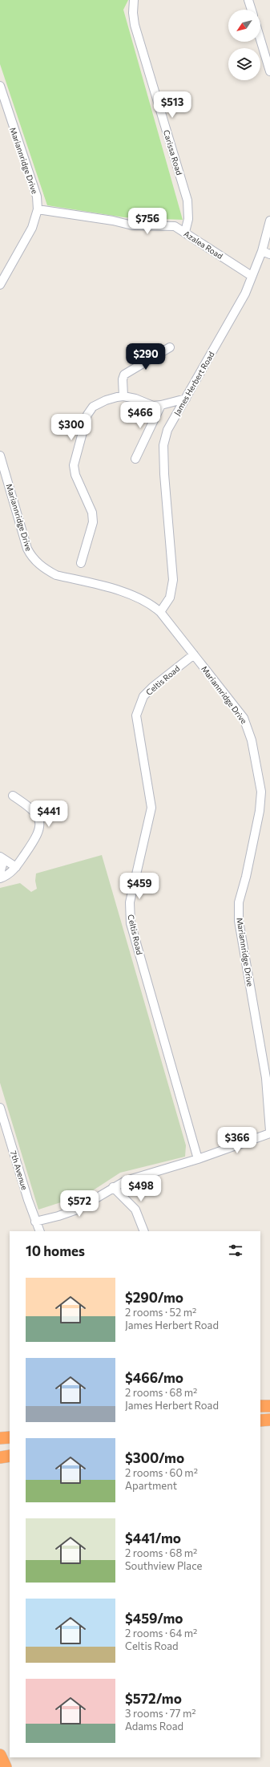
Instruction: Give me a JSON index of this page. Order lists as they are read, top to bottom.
{
  "streets": {
    "street": [
      "Carissa Road",
      "Mariannridge Drive",
      "Azalea Road",
      "James Herbert Road",
      "Celtis Road",
      "7th Avenue"
    ]
  },
  "crossings": [
    ["Carissa Road", "Azalea Road"],
    ["Mariannridge Drive", "Azalea Road"],
    ["Mariannridge Drive", "James Herbert Road"],
    ["Mariannridge Drive", "Celtis Road"],
    ["Azalea Road", "James Herbert Road"]
  ],
  "north": "bottom left",
  "page": {
    "price": [
      "$513",
      "$756",
      "$290",
      "$466",
      "$300",
      "$441",
      "$459",
      "$366",
      "$498",
      "$572"
    ],
    "heading": "10 homes",
    "list": [
      {
        "name": "$290/mo",
        "note": "2 rooms · 52 m² · James Herbert Road"
      },
      {
        "name": "$466/mo",
        "note": "2 rooms · 68 m² · James Herbert Road"
      },
      {
        "name": "$300/mo",
        "note": "2 rooms · 60 m² · Apartment"
      },
      {
        "name": "$441/mo",
        "note": "2 rooms · 68 m² · Southview Place"
      },
      {
        "name": "$459/mo",
        "note": "2 rooms · 64 m² · Celtis Road"
      },
      {
        "name": "$572/mo",
        "note": "3 rooms · 77 m² · Adams Road"
      }
    ]
  }
}
